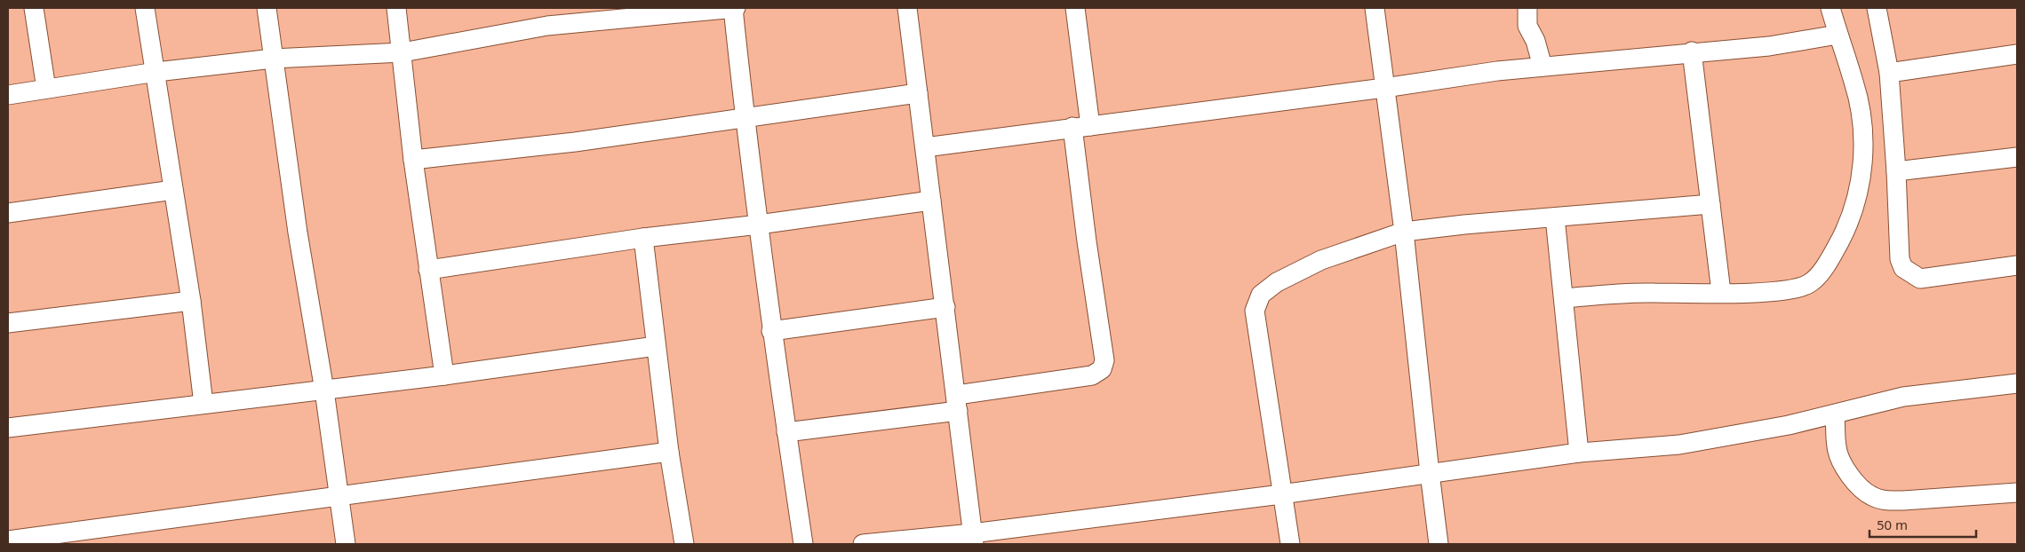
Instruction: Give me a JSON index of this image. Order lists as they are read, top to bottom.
{
  "scale_bar": "50 m"
}
